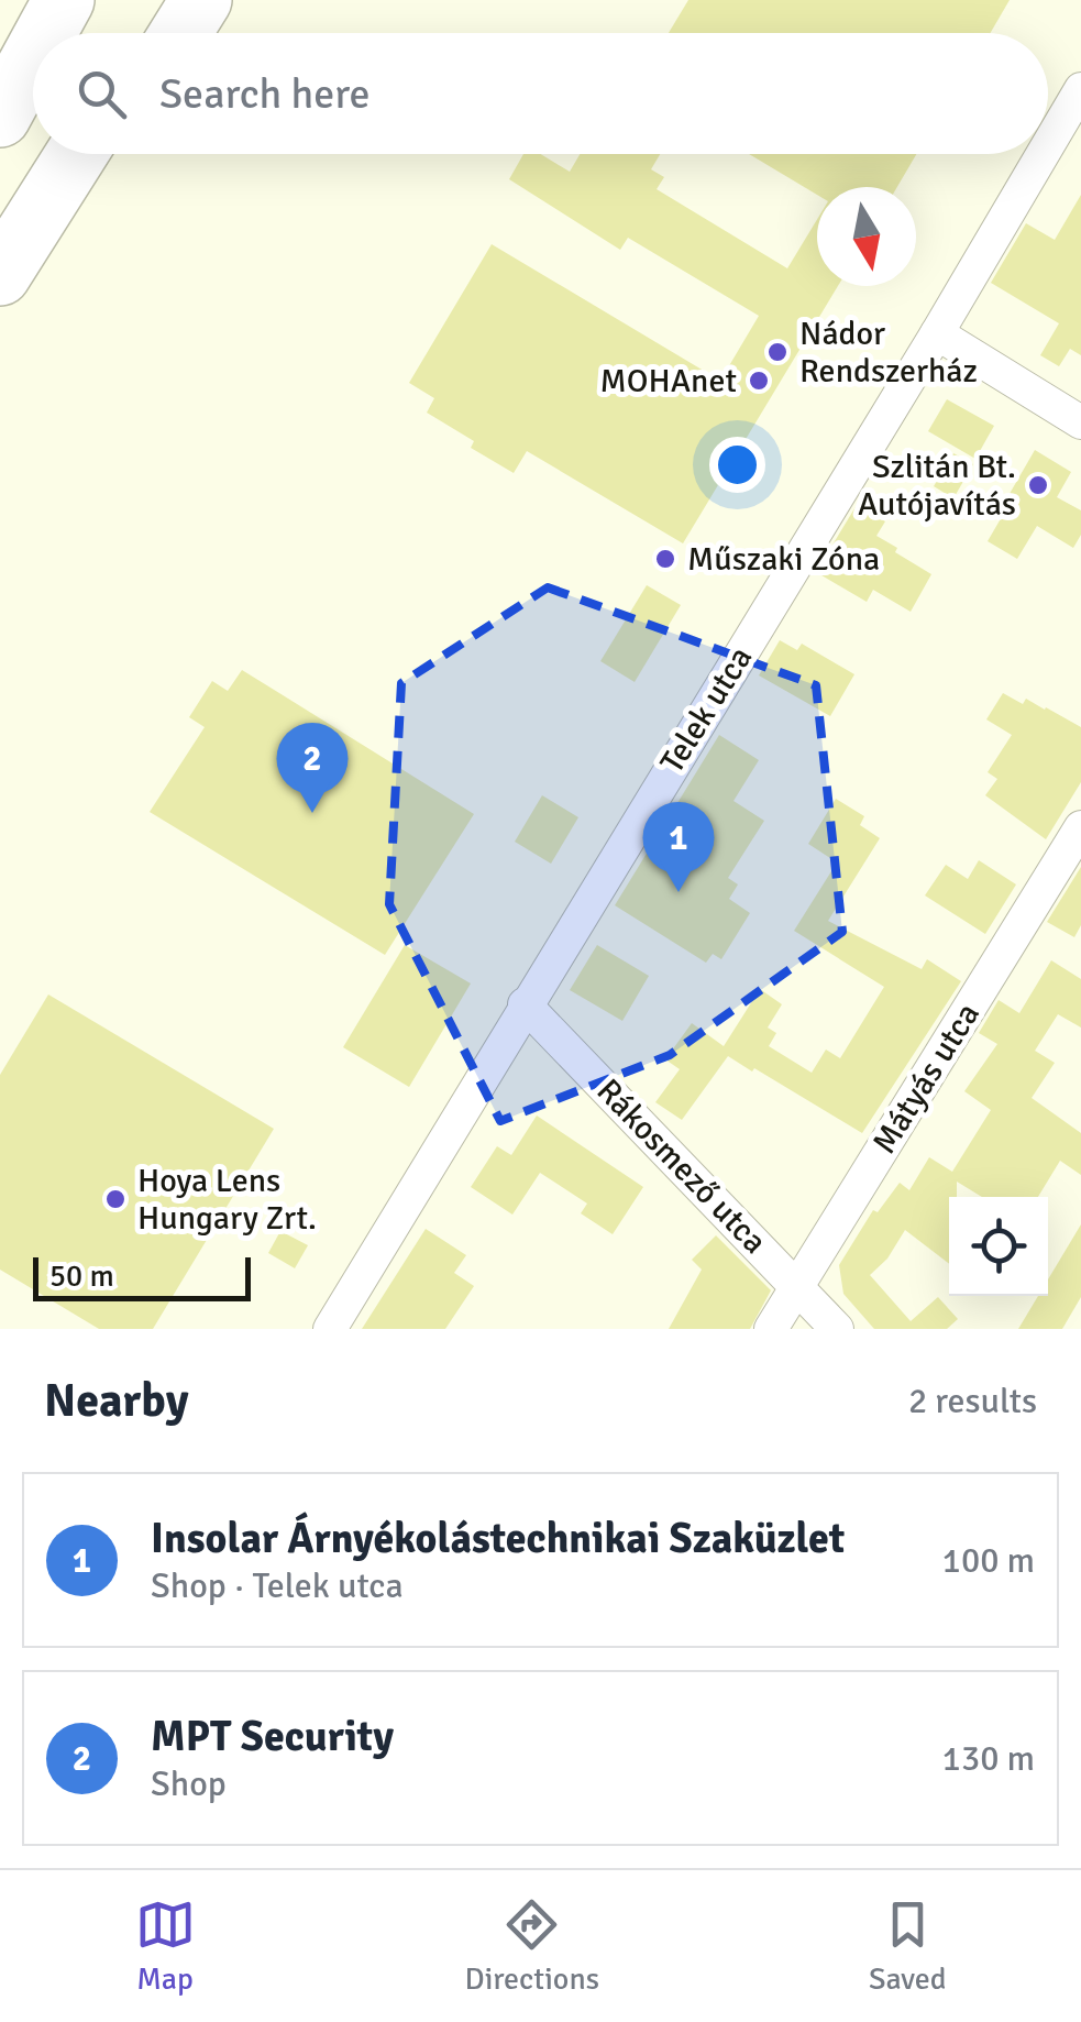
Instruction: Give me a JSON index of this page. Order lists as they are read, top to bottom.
{
  "streets": {
    "street": ["Telek utca", "Mátyás utca", "Rákosmező utca"]
  },
  "crossings": [
    ["Telek utca", "Rákosmező utca"],
    ["Mátyás utca", "Rákosmező utca"]
  ],
  "places": [
    "Nádor Rendszerház",
    "MOHAnet",
    "Szlitán Bt. Autójavítás",
    "Műszaki Zóna",
    "Hoya Lens Hungary Zrt."
  ],
  "scale_bar": "50 m",
  "north": "bottom",
  "page": {
    "search": "Search here",
    "pins": ["2", "1"],
    "scale": "50 m",
    "heading": ["Nearby", "2 results"],
    "list": [
      {
        "mark": "1",
        "name": "Insolar Árnyékolástechnikai Szaküzlet",
        "note": "Shop · Telek utca",
        "value": "100 m"
      },
      {
        "mark": "2",
        "name": "MPT Security",
        "note": "Shop",
        "value": "130 m"
      }
    ],
    "nav": ["Map", "Directions", "Saved"]
  }
}
